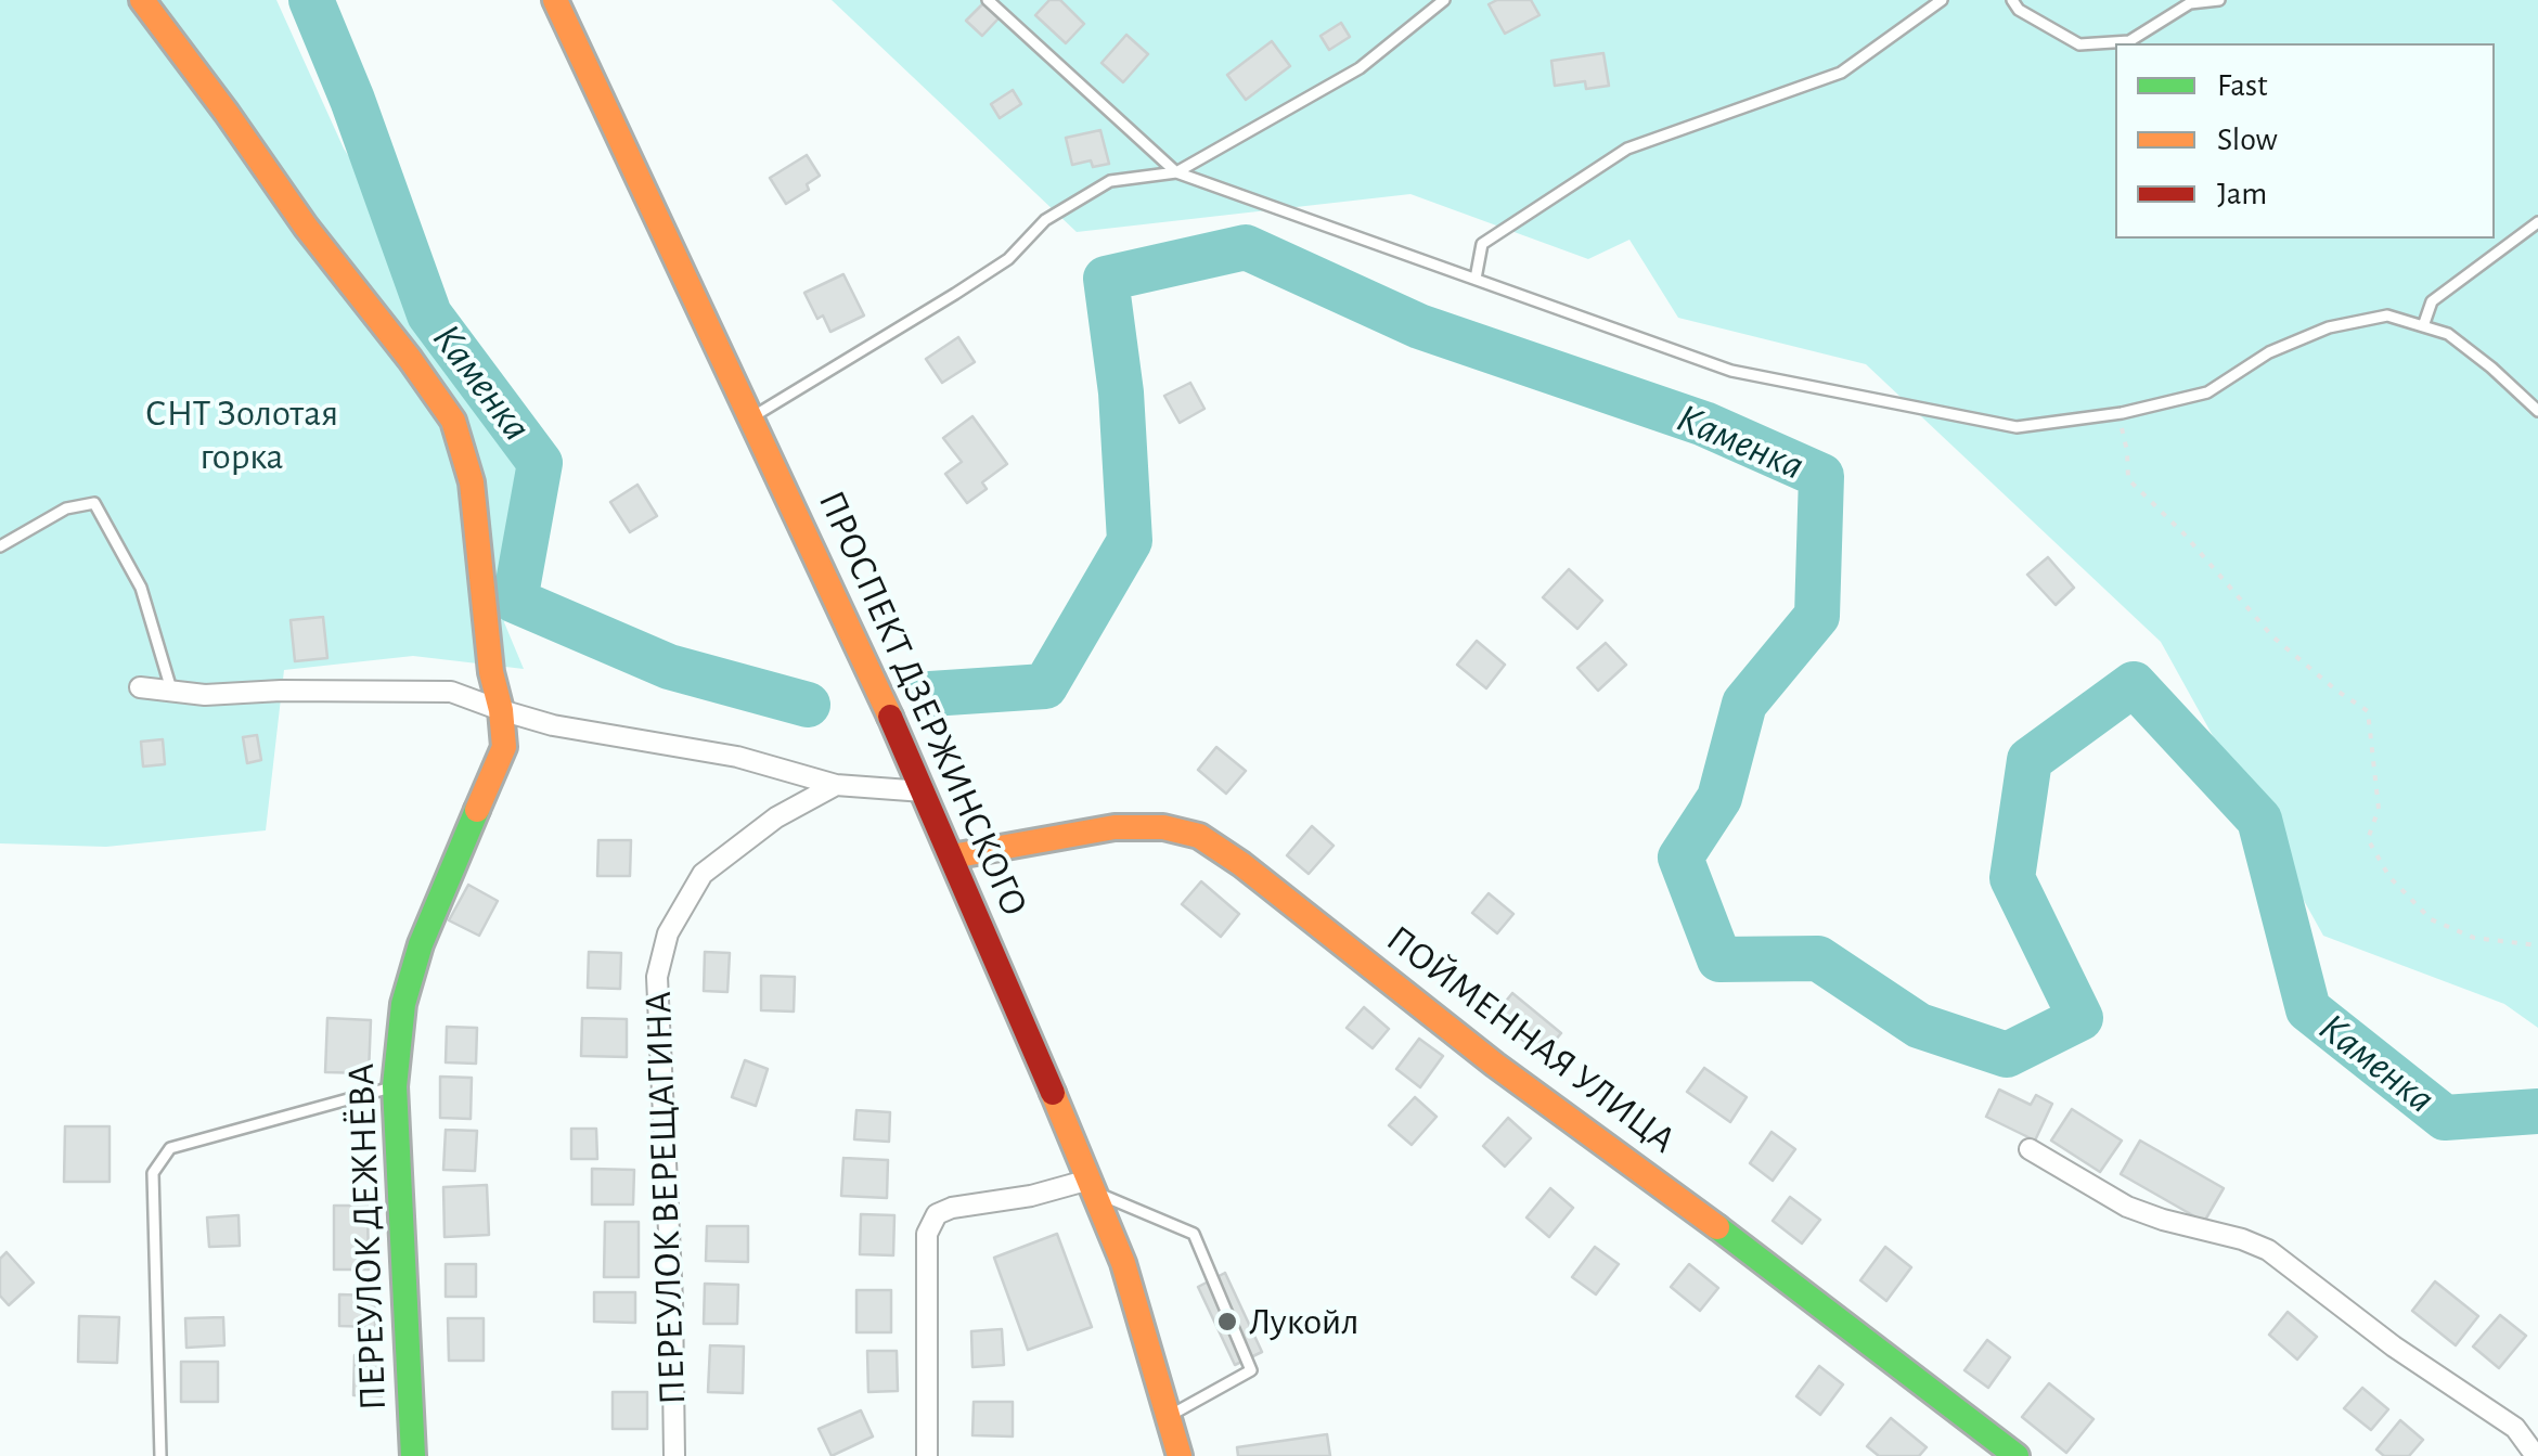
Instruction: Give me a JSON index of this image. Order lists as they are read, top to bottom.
{
  "streets": {
    "street": [
      "ПРОСПЕКТ ДЗЕРЖИНСКОГО",
      "ПОЙМЕННАЯ УЛИЦА",
      "ПЕРЕУЛОК ВЕРЕЩАГИНА",
      "ПЕРЕУЛОК ДЕЖНЁВА"
    ]
  },
  "crossings": [
    ["ПРОСПЕКТ ДЗЕРЖИНСКОГО", "ПОЙМЕННАЯ УЛИЦА"]
  ],
  "water": ["Каменка"],
  "parks": ["СНТ Золотая горка"],
  "places": ["Лукойл"],
  "legend": ["Fast", "Slow", "Jam"]
}
